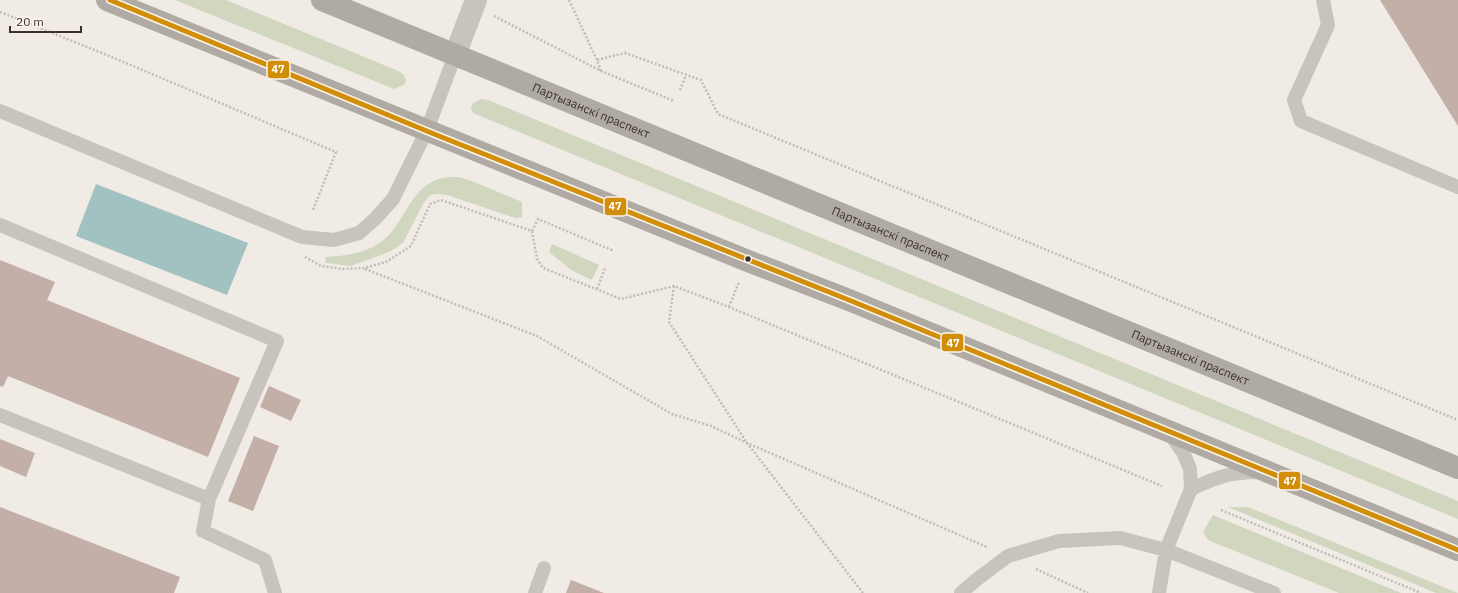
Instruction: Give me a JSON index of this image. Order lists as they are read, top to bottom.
{
  "streets": {
    "highway": ["Партызанскі праспект"]
  },
  "lines": ["transit line 47"],
  "scale_bar": "20 m"
}
